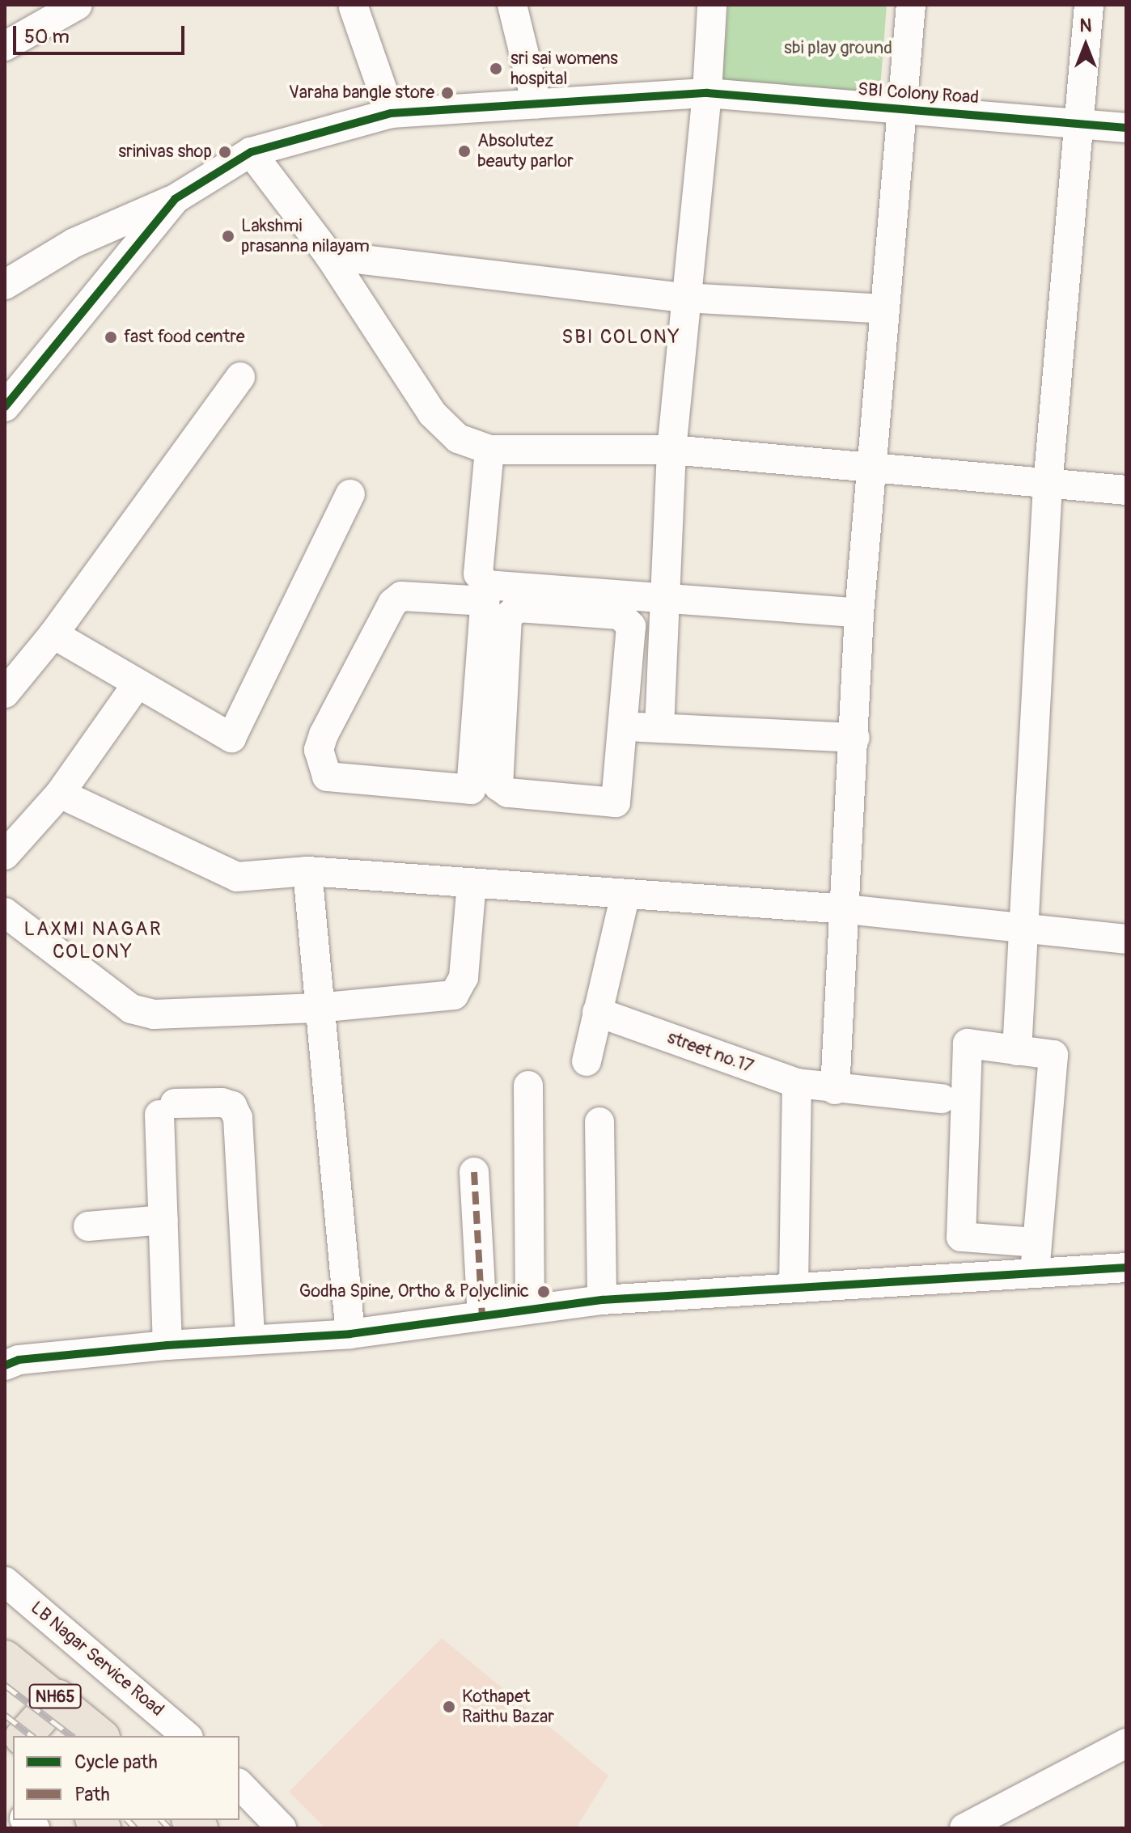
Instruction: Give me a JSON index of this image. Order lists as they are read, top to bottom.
{
  "streets": {
    "highway": ["NH65"],
    "street": ["SBI Colony Road", "street no.17", "LB Nagar Service Road"]
  },
  "districts": ["SBI COLONY", "LAXMI NAGAR COLONY"],
  "parks": ["sbi play ground"],
  "places": [
    "sri sai womens hospital",
    "Varaha bangle store",
    "Absolutez beauty parlor",
    "srinivas shop",
    "Lakshmi prasanna nilayam",
    "fast food centre",
    "Godha Spine, Ortho & Polyclinic",
    "Kothapet Raithu Bazar"
  ],
  "legend": ["Cycle path", "Path"],
  "scale_bar": "50 m",
  "north": "top"
}
